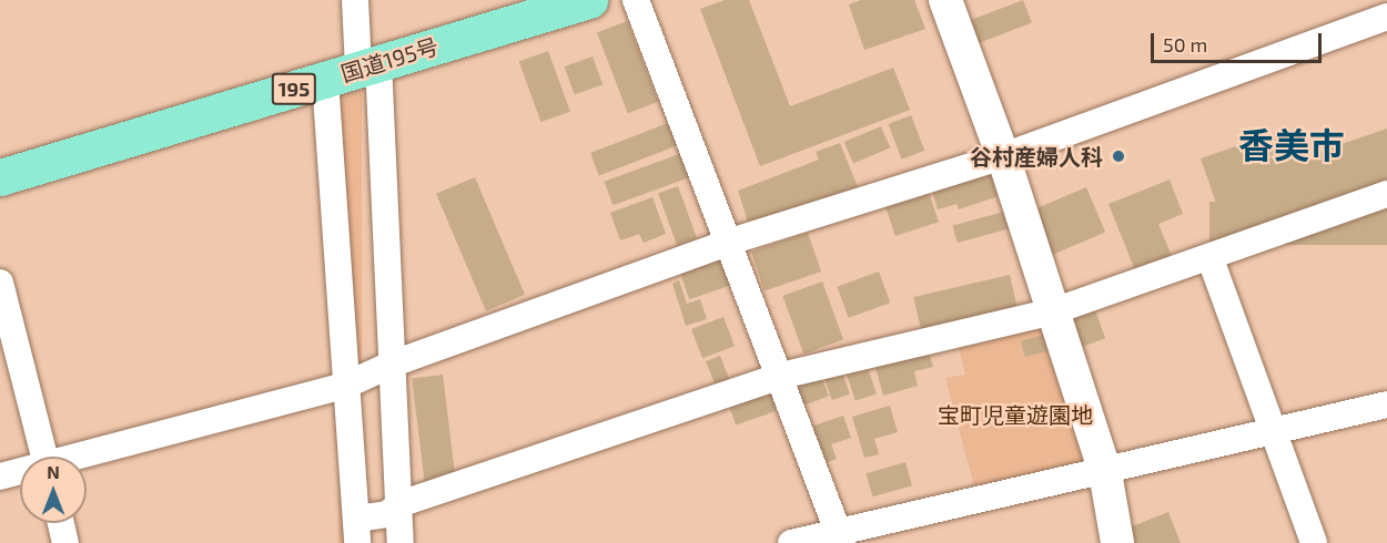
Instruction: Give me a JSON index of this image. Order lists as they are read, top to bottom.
{
  "streets": {
    "highway": ["国道195号", "195"]
  },
  "districts": ["香美市"],
  "parks": ["宝町児童遊園地"],
  "places": ["谷村産婦人科"],
  "scale_bar": "50 m",
  "north": "top"
}
